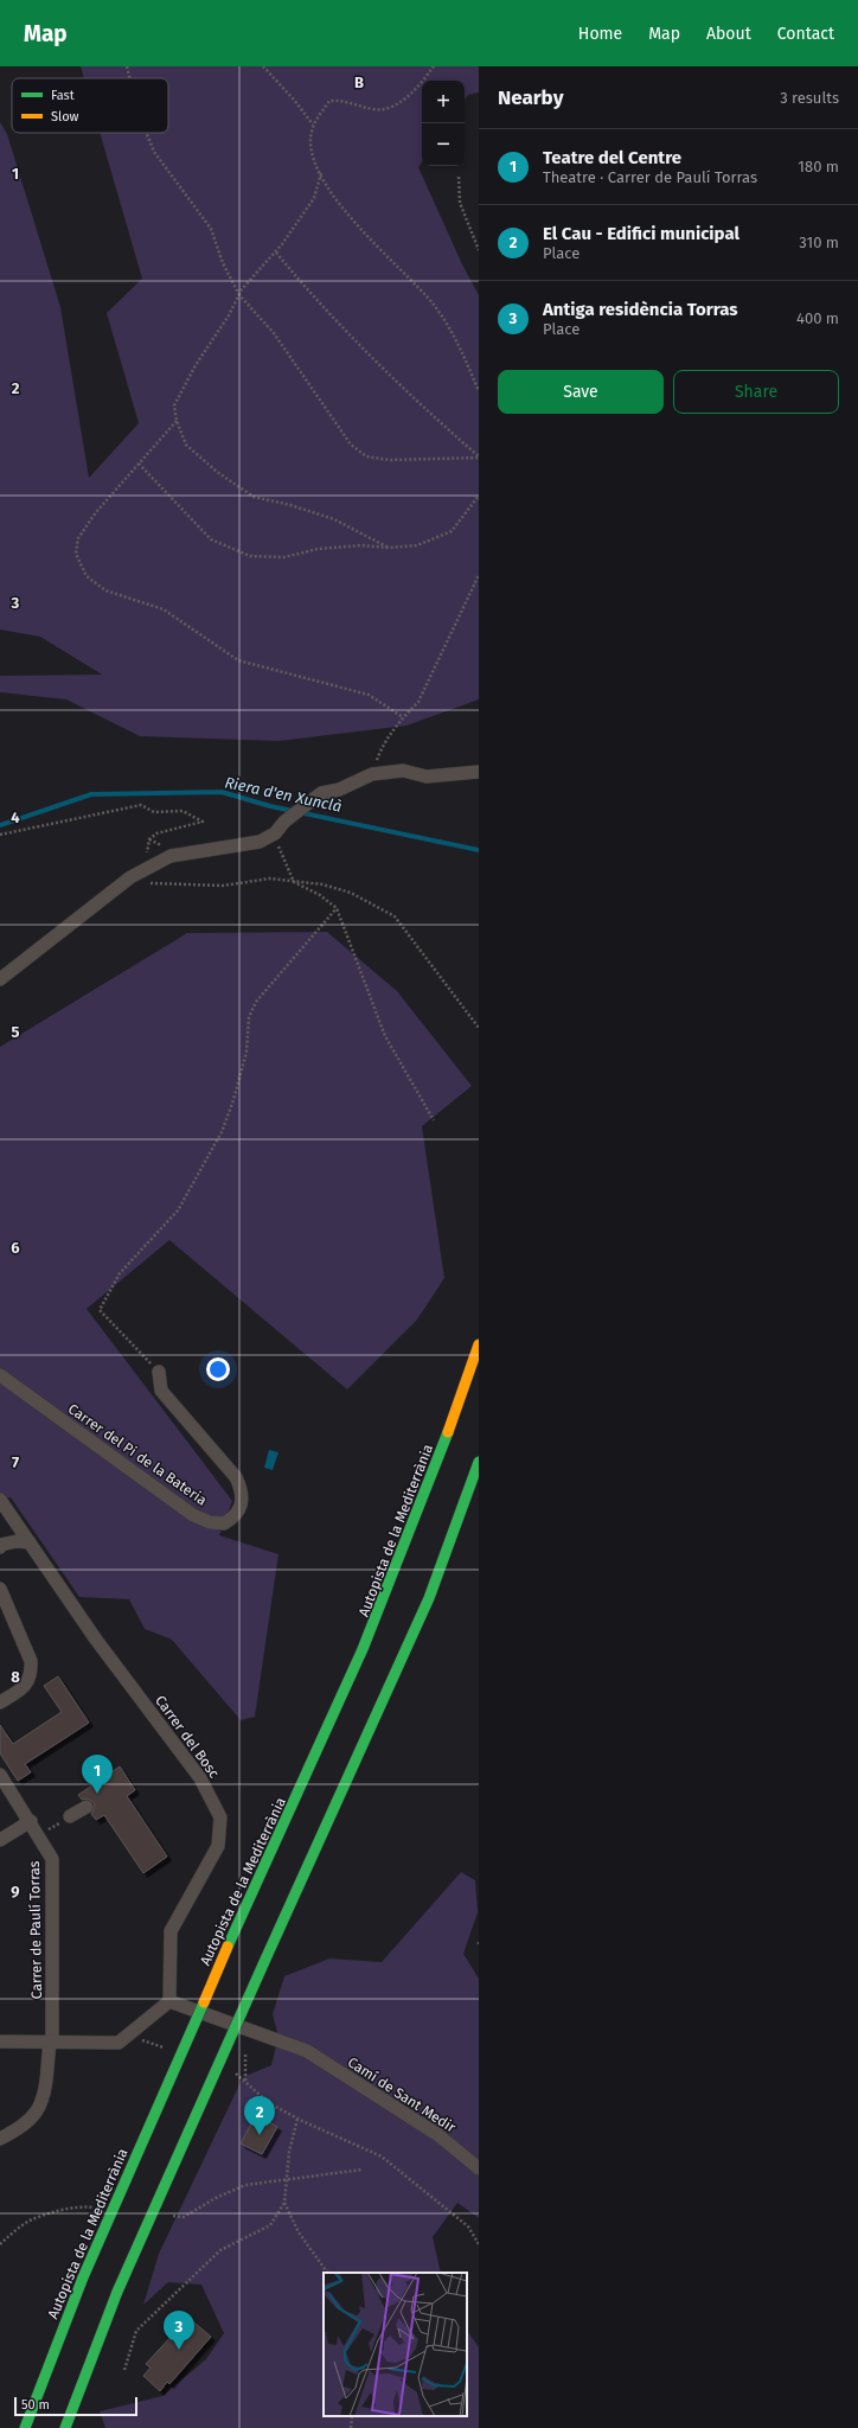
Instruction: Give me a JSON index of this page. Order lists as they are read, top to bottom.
{
  "streets": {
    "highway": ["Autopista de la Mediterrània"],
    "street": [
      "Carrer del Pi de la Bateria",
      "Carrer del Bosc",
      "Carrer de Paulí Torras",
      "Camí de Sant Medir"
    ]
  },
  "crossings": [
    ["Carrer del Bosc", "Camí de Sant Medir"]
  ],
  "water": ["Riera d'en Xunclà"],
  "legend": ["Fast", "Slow"],
  "scale_bar": "50 m",
  "page": {
    "header": "Map",
    "nav": [
      "Home",
      "Map",
      "About",
      "Contact"
    ],
    "heading": ["Nearby", "3 results"],
    "map_buttons": ["+", "−"],
    "list": [
      {
        "mark": "1",
        "name": "Teatre del Centre",
        "note": "Theatre · Carrer de Paulí Torras",
        "value": "180 m"
      },
      {
        "mark": "2",
        "name": "El Cau - Edifici municipal",
        "note": "Place",
        "value": "310 m"
      },
      {
        "mark": "3",
        "name": "Antiga residència Torras",
        "note": "Place",
        "value": "400 m"
      }
    ],
    "buttons": ["Save", "Share"],
    "pins": ["1", "2", "3"],
    "scale": "50 m"
  },
  "grid": {
    "columns": ["B"],
    "rows": [
      "1",
      "2",
      "3",
      "4",
      "5",
      "6",
      "7",
      "8",
      "9"
    ]
  }
}
